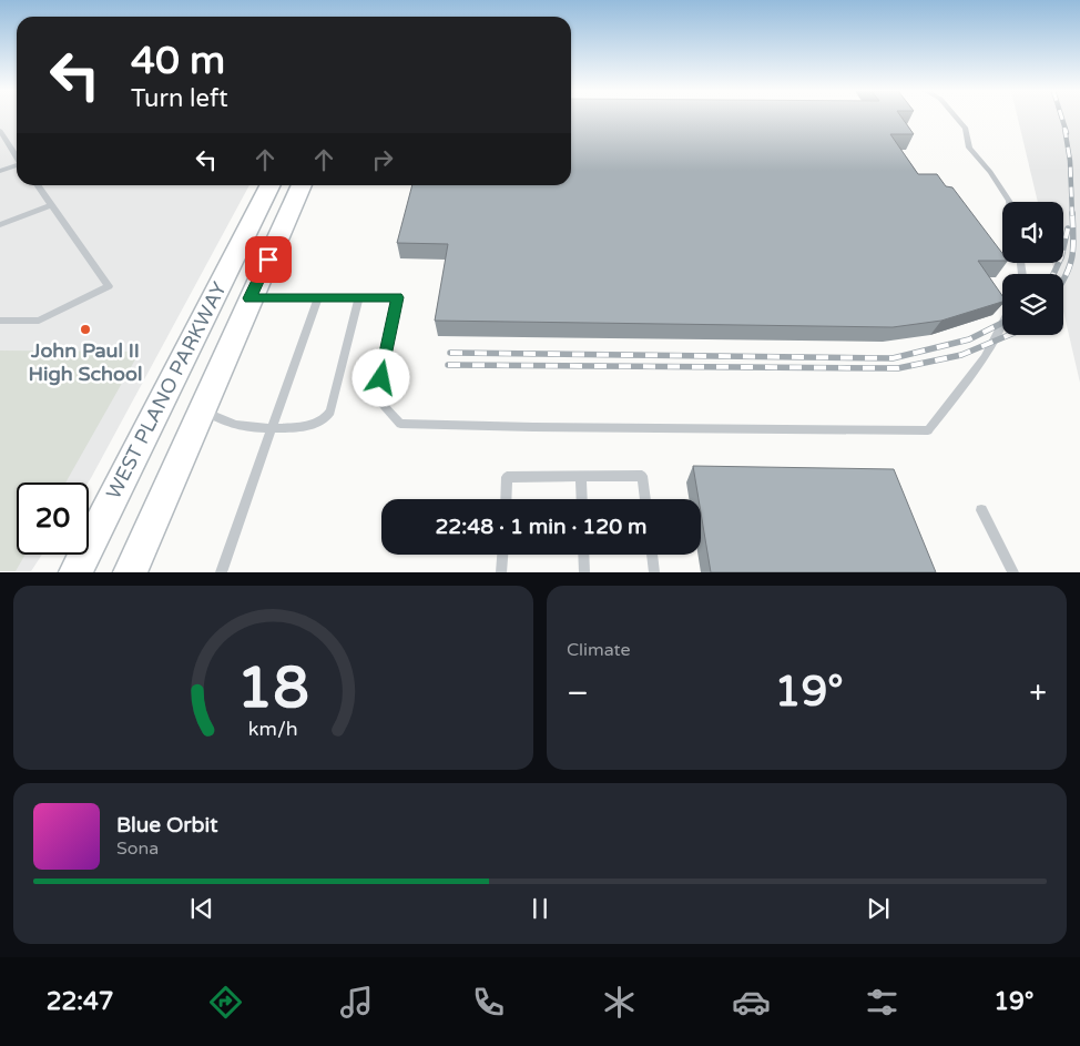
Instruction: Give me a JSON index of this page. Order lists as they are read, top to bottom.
{
  "streets": {
    "main road": ["WEST PLANO PARKWAY"]
  },
  "places": ["John Paul II High School"],
  "page": {
    "turn": ["40 m", "Turn left"],
    "limit": "20",
    "trip": "22:48 · 1 min · 120 m",
    "tile": "Climate",
    "heat": ["−", "19°", "+"],
    "song": ["Blue Orbit", "Sona"],
    "tabs": ["22:47", "19°"],
    "gauge": ["18", "km/h"]
  }
}
